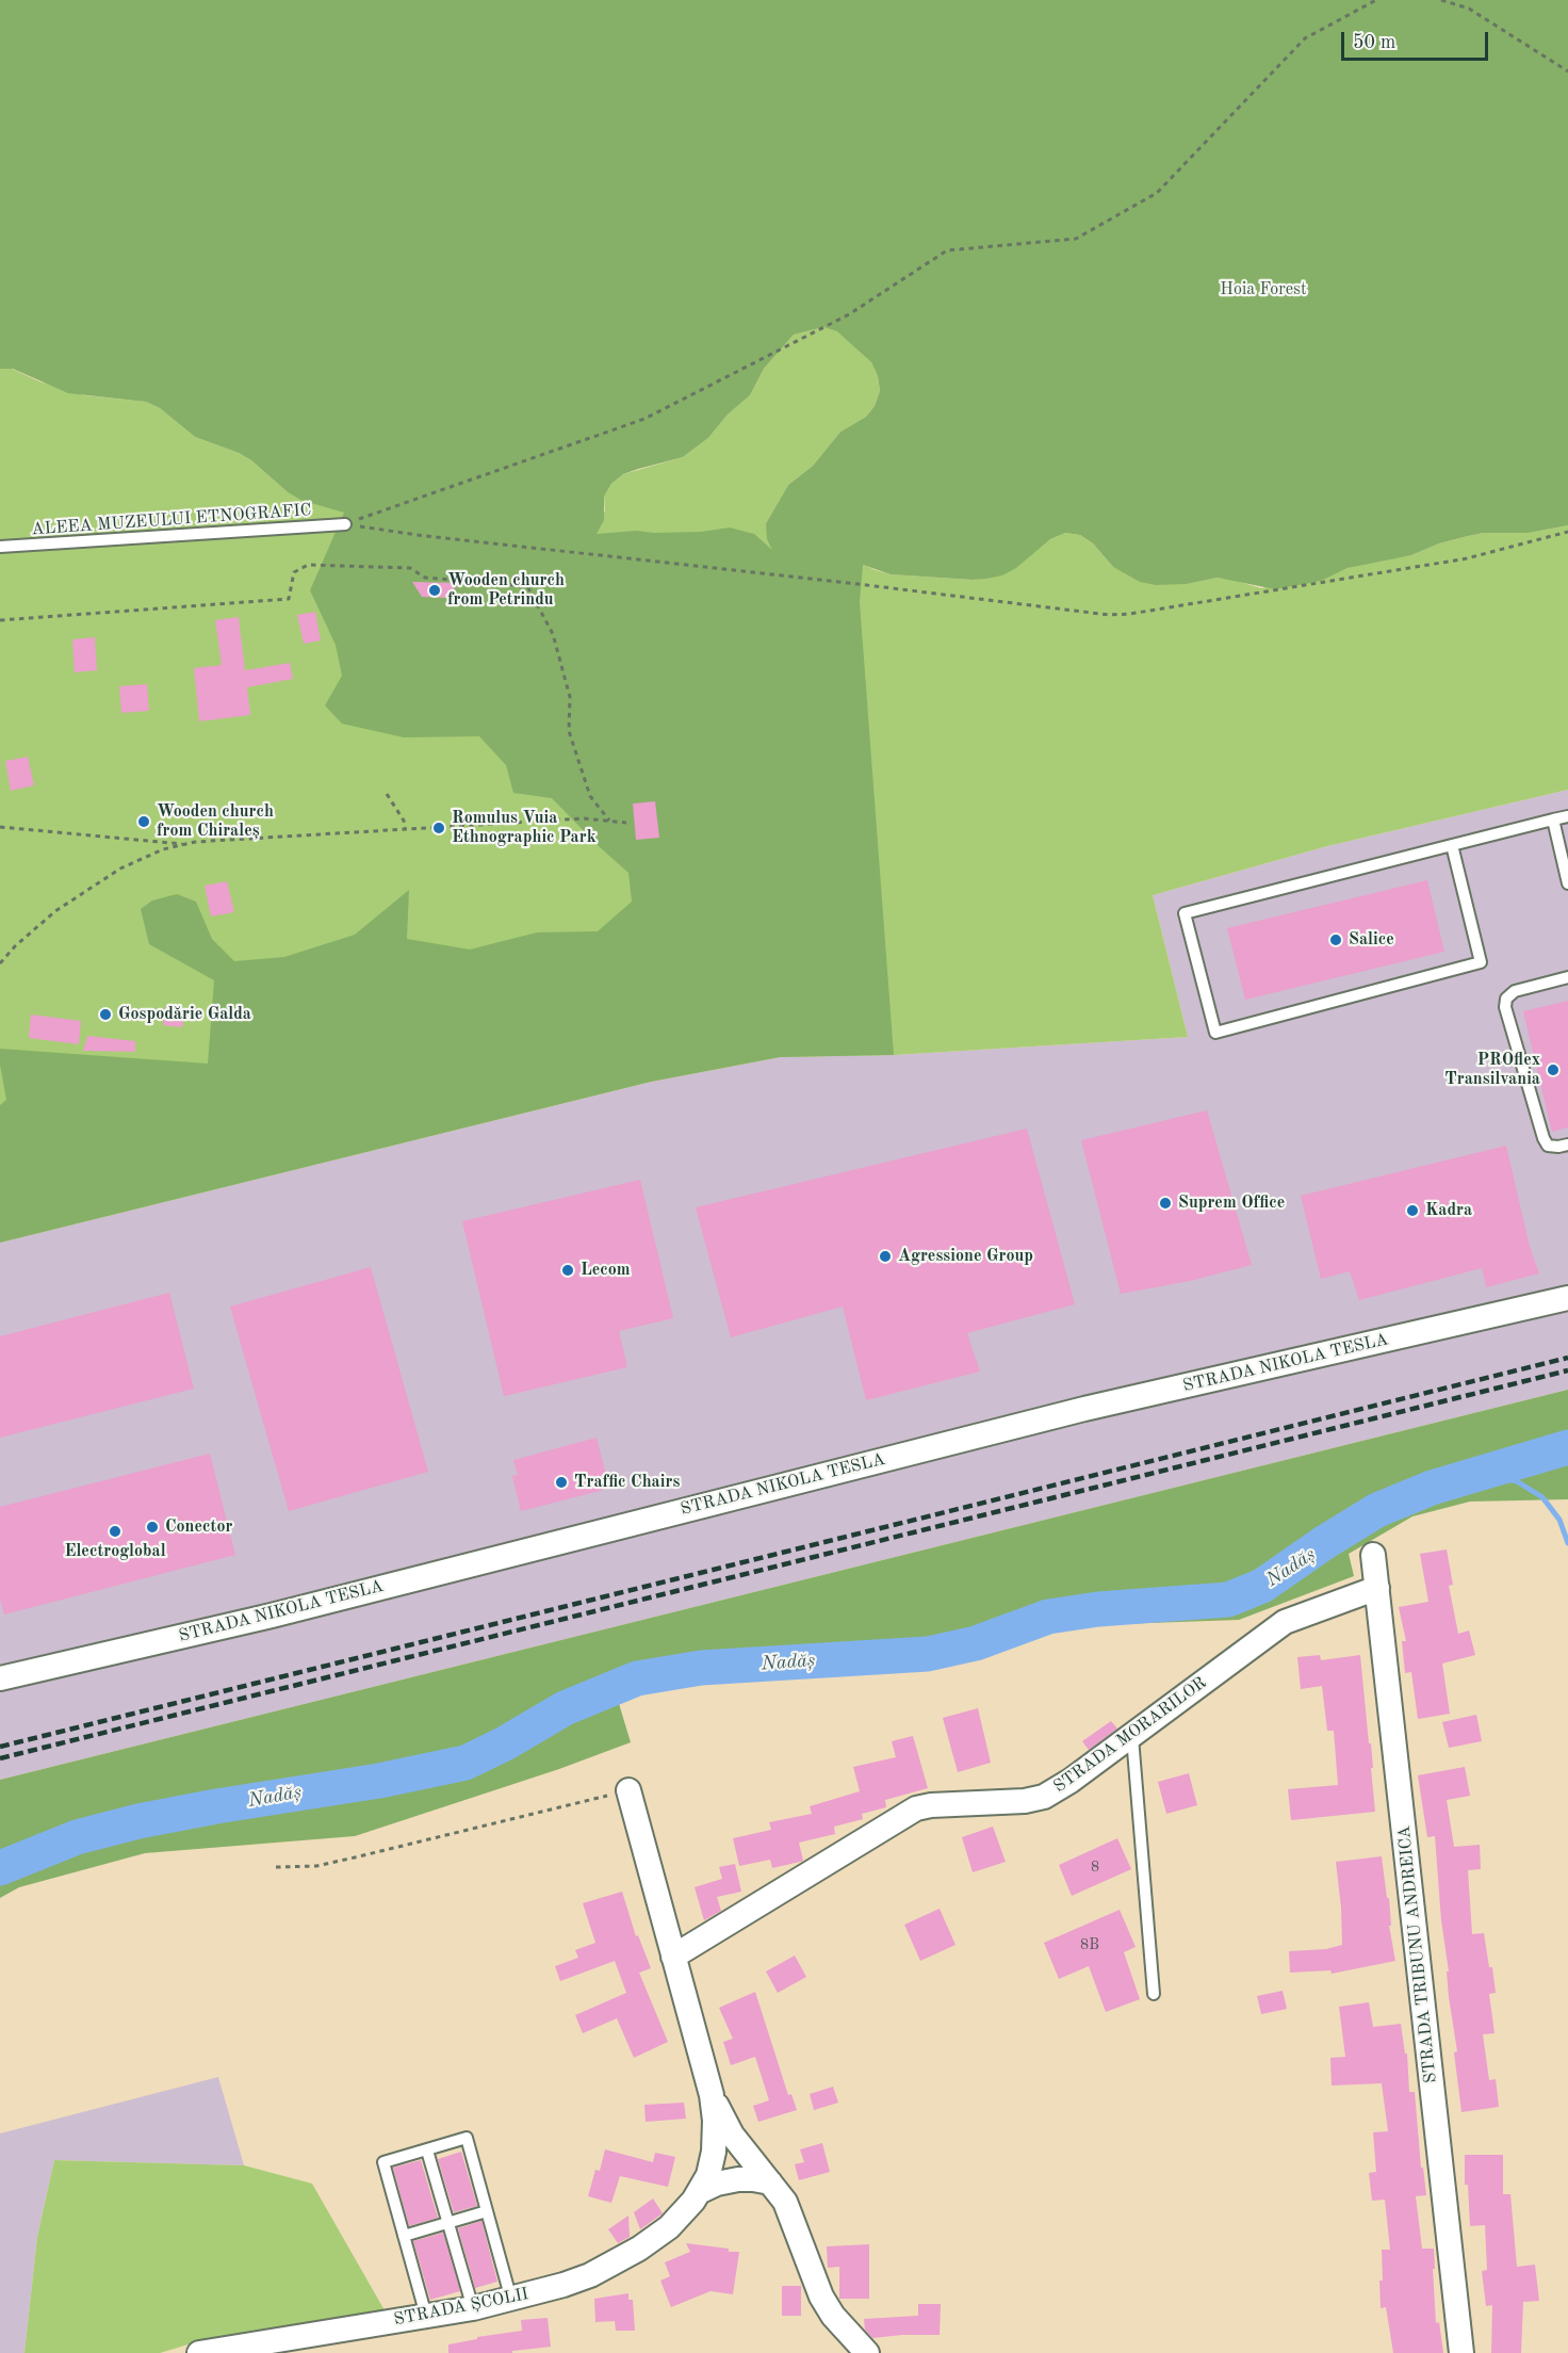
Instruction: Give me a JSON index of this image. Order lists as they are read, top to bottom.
{
  "streets": {
    "street": [
      "STRADA NIKOLA TESLA",
      "STRADA MORARILOR",
      "STRADA TRIBUNU ANDREICA",
      "STRADA ȘCOLII"
    ],
    "lane": ["ALEEA MUZEULUI ETNOGRAFIC"]
  },
  "crossings": [
    ["STRADA MORARILOR", "STRADA TRIBUNU ANDREICA"],
    ["STRADA MORARILOR", "STRADA ȘCOLII"]
  ],
  "water": ["Nadăș"],
  "parks": ["Hoia Forest"],
  "places": [
    "Wooden church from Petrindu",
    "Wooden church from Chiraleș",
    "Romulus Vuia Ethnographic Park",
    "Salice",
    "Gospodărie Galda",
    "PROflex Transilvania",
    "Suprem Office",
    "Kadra",
    "Agressione Group",
    "Lecom",
    "Traffic Chairs",
    "Conector",
    "Electroglobal"
  ],
  "house_numbers": ["8", "8B"],
  "scale_bar": "50 m"
}
